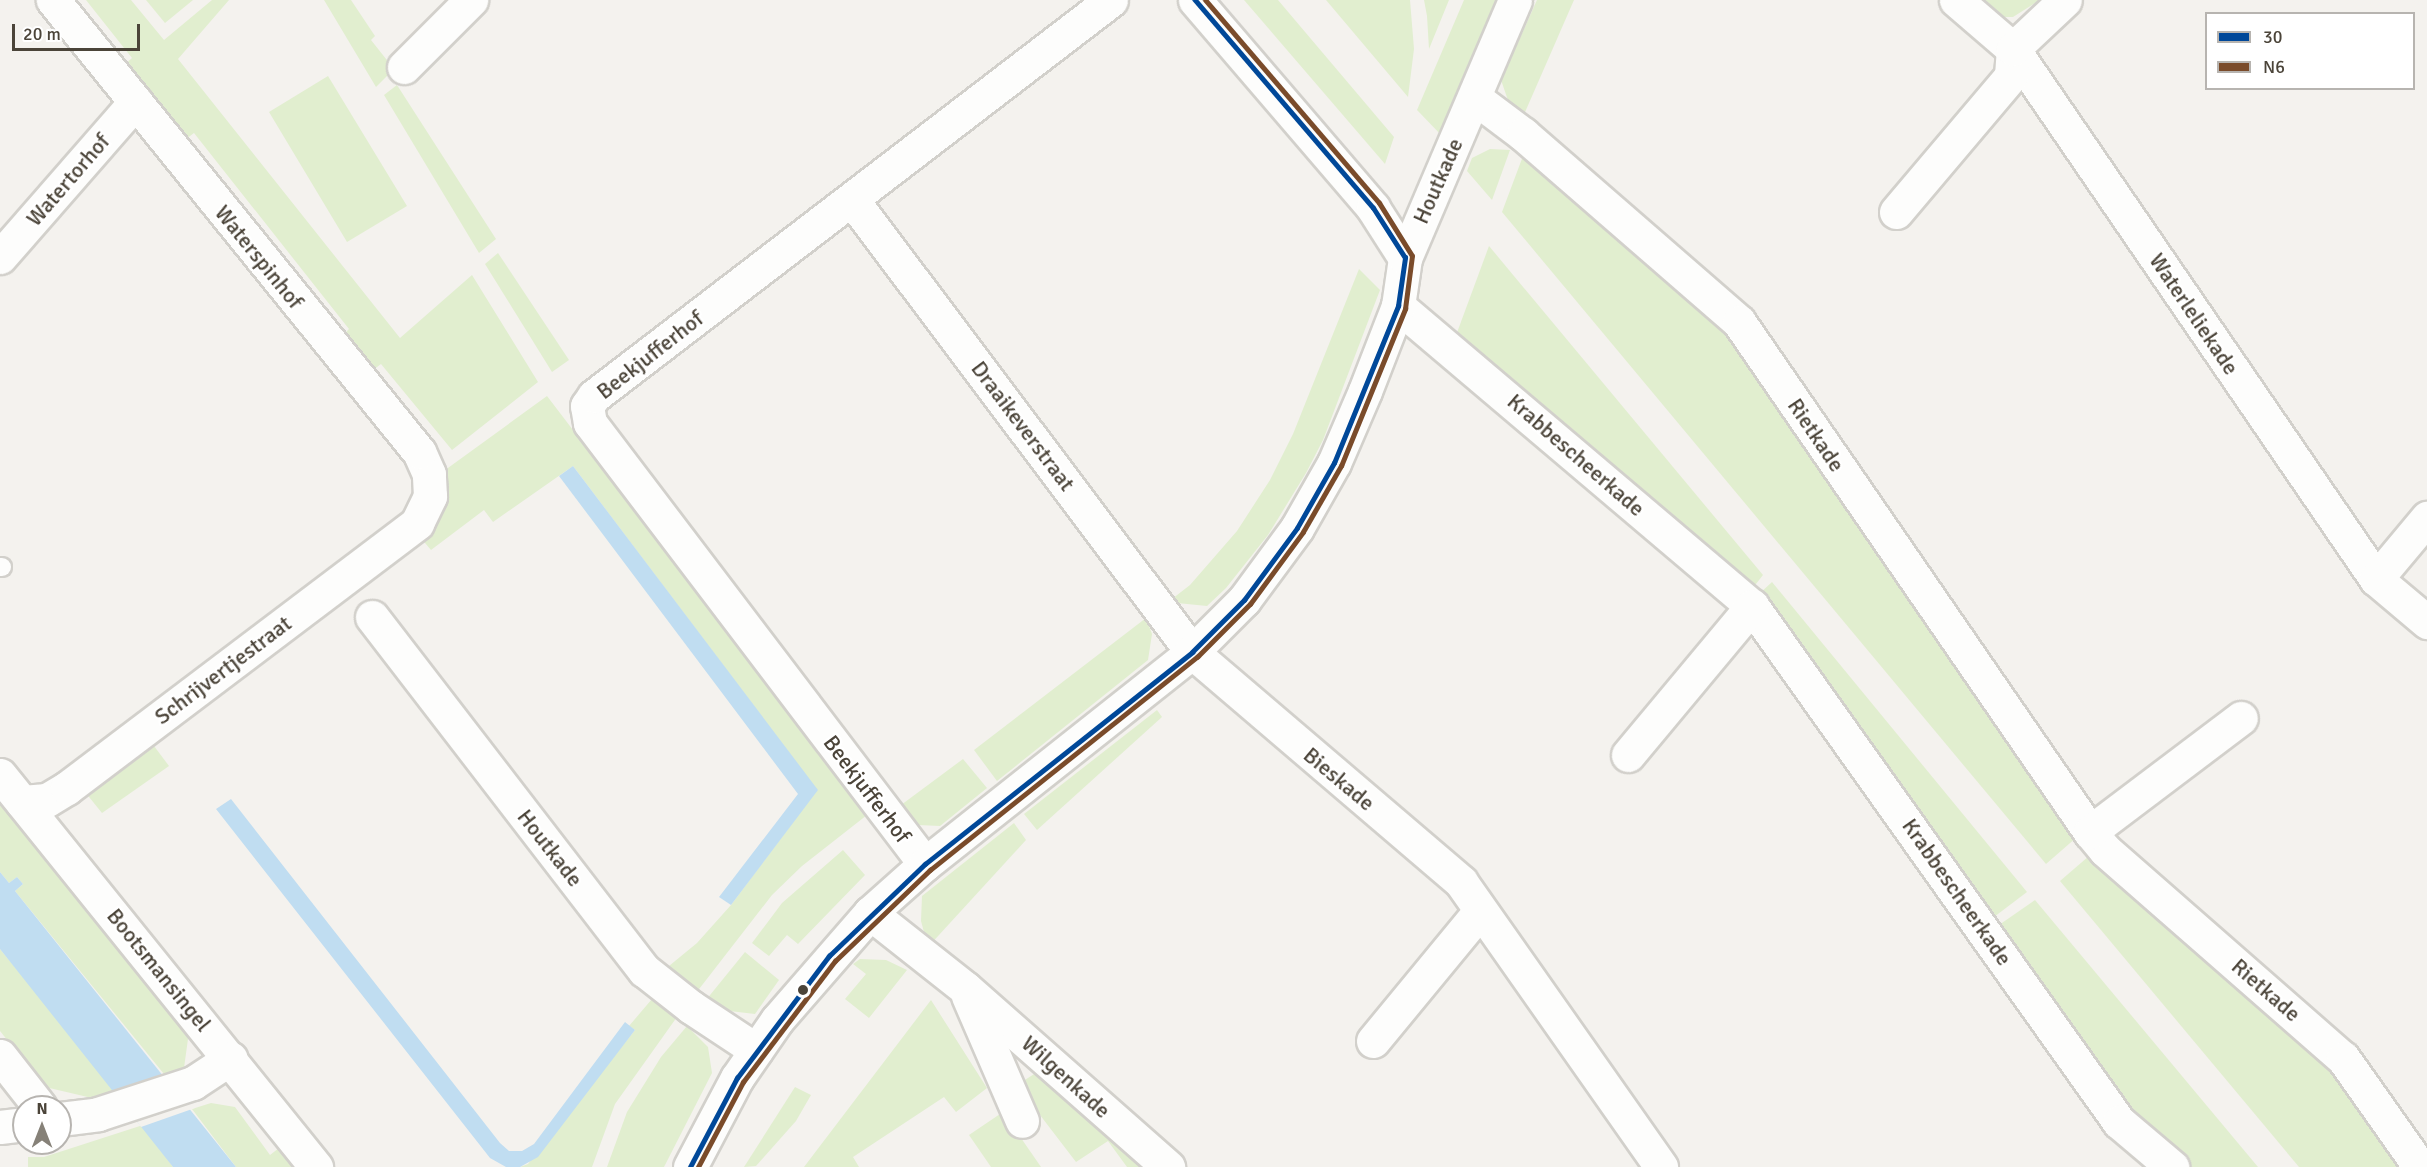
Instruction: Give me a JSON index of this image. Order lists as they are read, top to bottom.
{
  "streets": {
    "street": [
      "Watertorhof",
      "Houtkade",
      "Waterspinhof",
      "Waterleliekade",
      "Beekjufferhof",
      "Draaikeverstraat",
      "Rietkade",
      "Krabbescheerkade",
      "Schrijvertjestraat",
      "Bieskade",
      "Bootsmansingel",
      "Wilgenkade"
    ]
  },
  "crossings": [
    ["Watertorhof", "Waterspinhof"],
    ["Houtkade", "Beekjufferhof"],
    ["Houtkade", "Draaikeverstraat"],
    ["Houtkade", "Rietkade"],
    ["Houtkade", "Krabbescheerkade"],
    ["Houtkade", "Bieskade"],
    ["Houtkade", "Wilgenkade"],
    ["Waterspinhof", "Schrijvertjestraat"],
    ["Beekjufferhof", "Draaikeverstraat"],
    ["Draaikeverstraat", "Bieskade"],
    ["Schrijvertjestraat", "Bootsmansingel"]
  ],
  "lines": ["transit line 30", "transit line N6"],
  "legend": ["30", "N6"],
  "scale_bar": "20 m",
  "north": "top"
}
